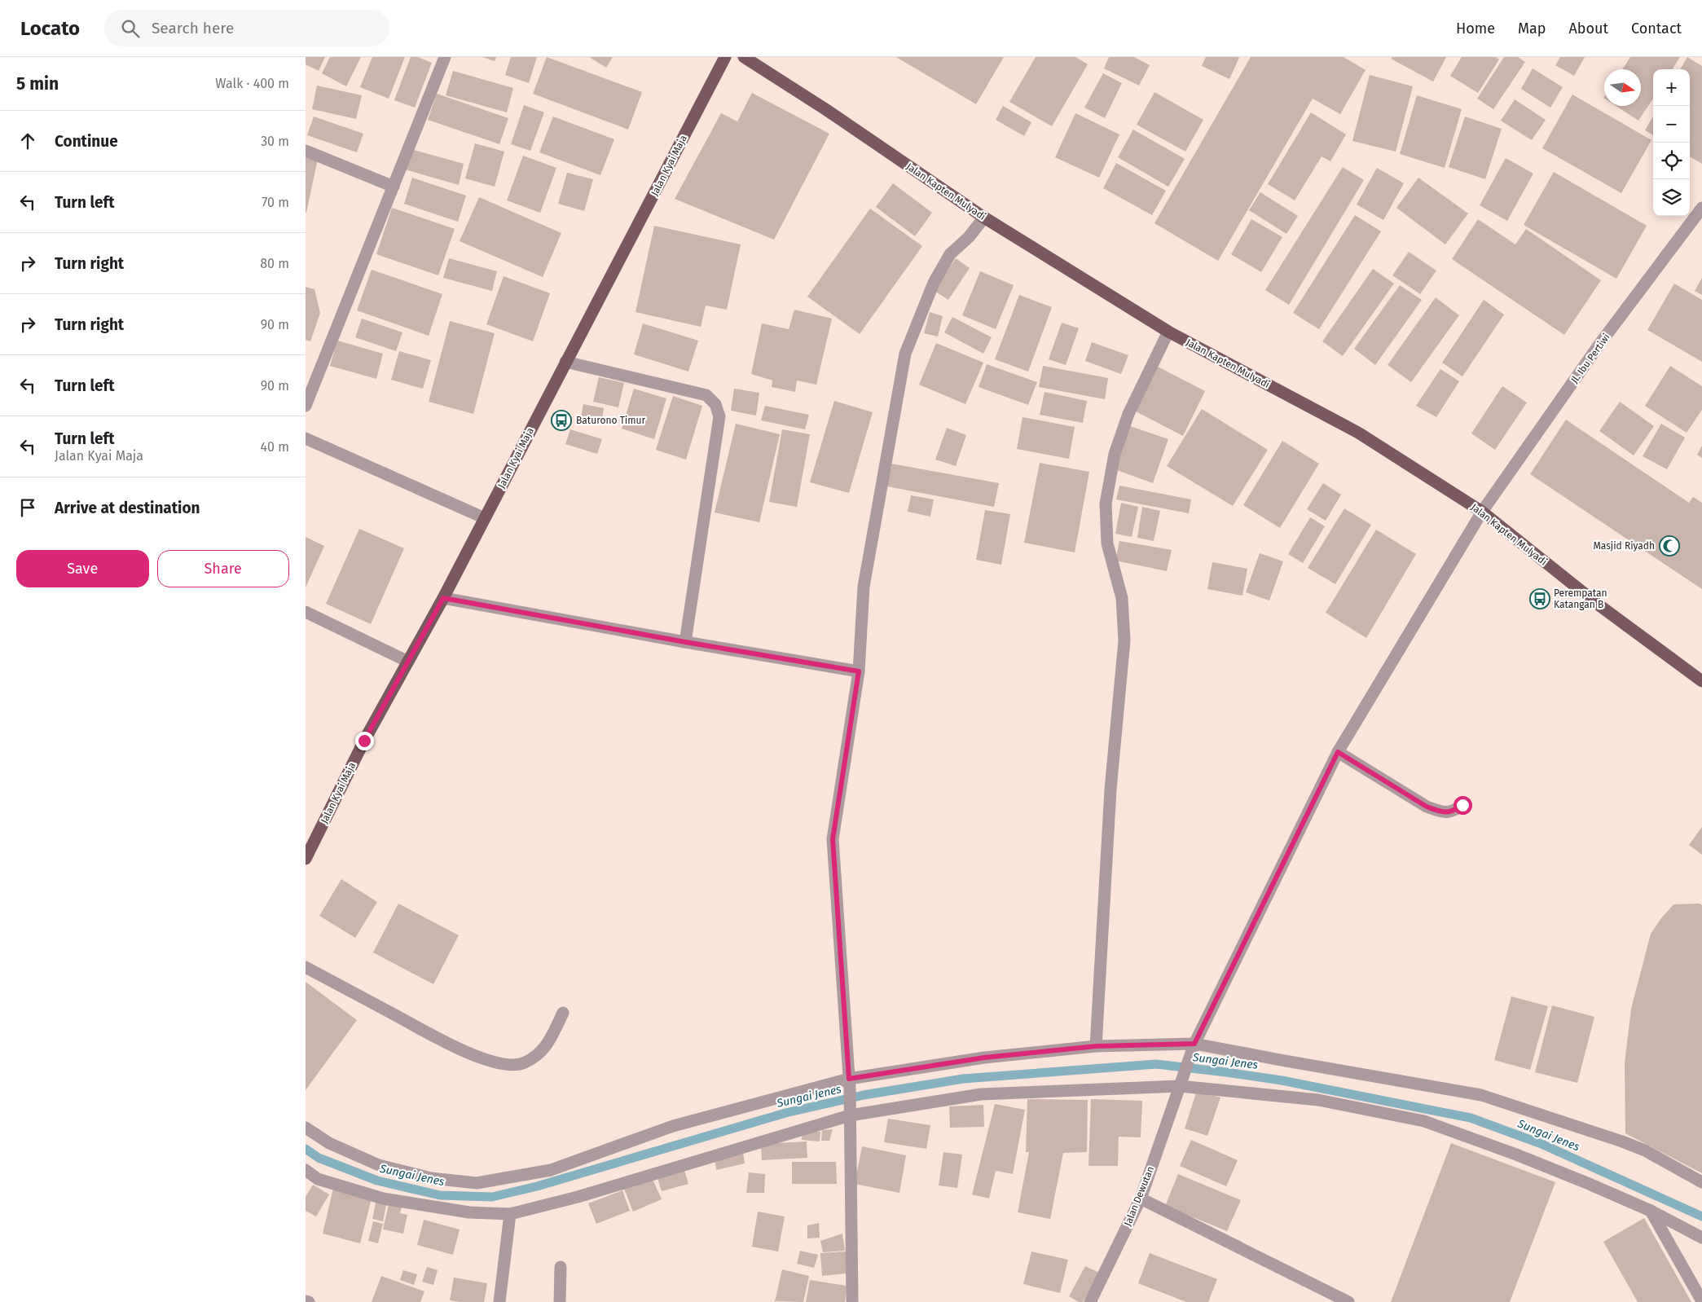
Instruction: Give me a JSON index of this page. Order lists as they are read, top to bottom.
{
  "streets": {
    "main road": ["Jalan Kyai Maja", "Jalan Kapten Mulyadi"],
    "street": ["Jl. Ibu Pertiwi", "Jalan Dewutan"]
  },
  "crossings": [
    ["Jalan Kapten Mulyadi", "Jl. Ibu Pertiwi"],
    ["Jl. Ibu Pertiwi", "Jalan Dewutan"]
  ],
  "water": ["Sungai Jenes"],
  "places": {
    "bus stop": ["Baturono Timur", "Perempatan Katangan B"],
    "mosque": ["Masjid Riyadh"]
  },
  "north": "right",
  "page": {
    "header": "Locato",
    "search": "Search here",
    "nav": [
      "Home",
      "Map",
      "About",
      "Contact"
    ],
    "heading": ["5 min", "Walk · 400 m"],
    "map_buttons": ["+", "−"],
    "list": [
      ["Continue", "30 m"],
      ["Turn left", "70 m"],
      ["Turn right", "80 m"],
      ["Turn right", "90 m"],
      ["Turn left", "90 m"],
      ["Turn left", "Jalan Kyai Maja", "40 m"],
      "Arrive at destination"
    ],
    "buttons": ["Save", "Share"]
  }
}
